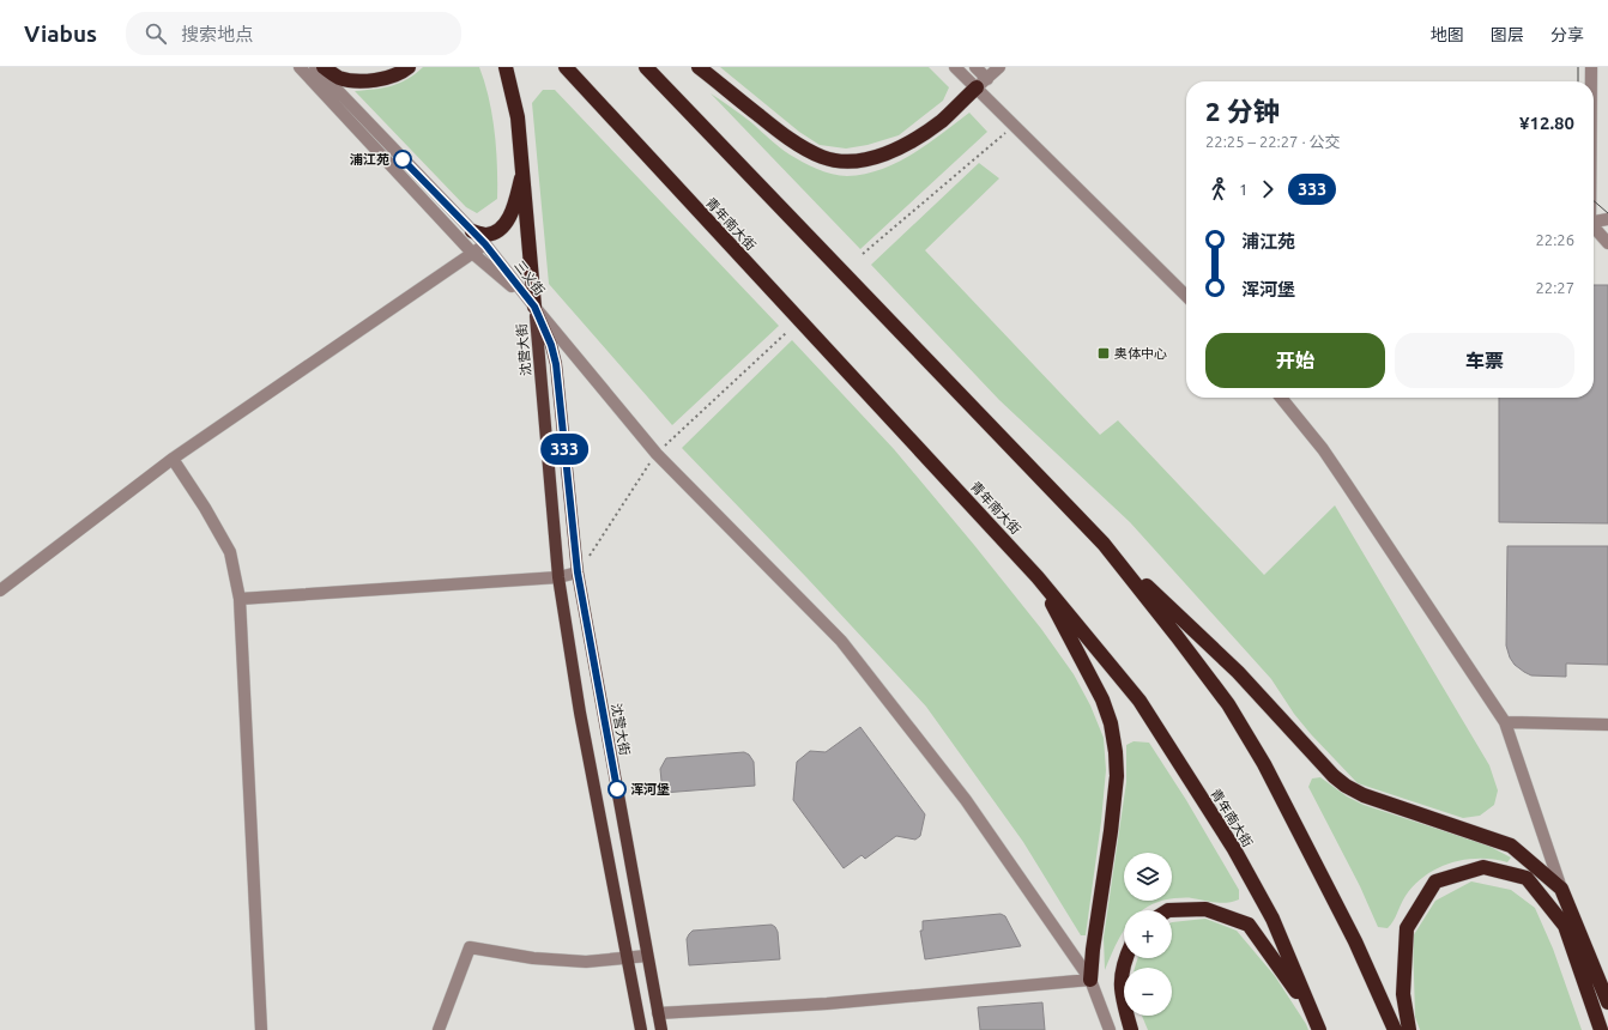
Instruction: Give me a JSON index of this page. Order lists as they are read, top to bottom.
{
  "streets": {
    "highway": ["青年南大街"],
    "main road": ["沈营大街"],
    "street": ["三义街"]
  },
  "crossings": [
    ["三义街", "沈营大街"]
  ],
  "places": {
    "other": ["浦江苑", "浑河堡"],
    "transit": ["奥体中心"]
  },
  "lines": ["bus line 333"],
  "page": {
    "header": "Viabus",
    "search": "搜索地点",
    "nav": ["地图", "图层", "分享"],
    "on_map": "333",
    "heading": ["2 分钟", "22:25 – 22:27 · 公交", "¥12.80"],
    "legs": ["1", "333"],
    "list": [
      {
        "name": "浦江苑",
        "value": "22:26"
      },
      {
        "name": "浑河堡",
        "value": "22:27"
      }
    ],
    "buttons": ["开始", "车票"],
    "map_buttons": ["+", "−"]
  }
}
